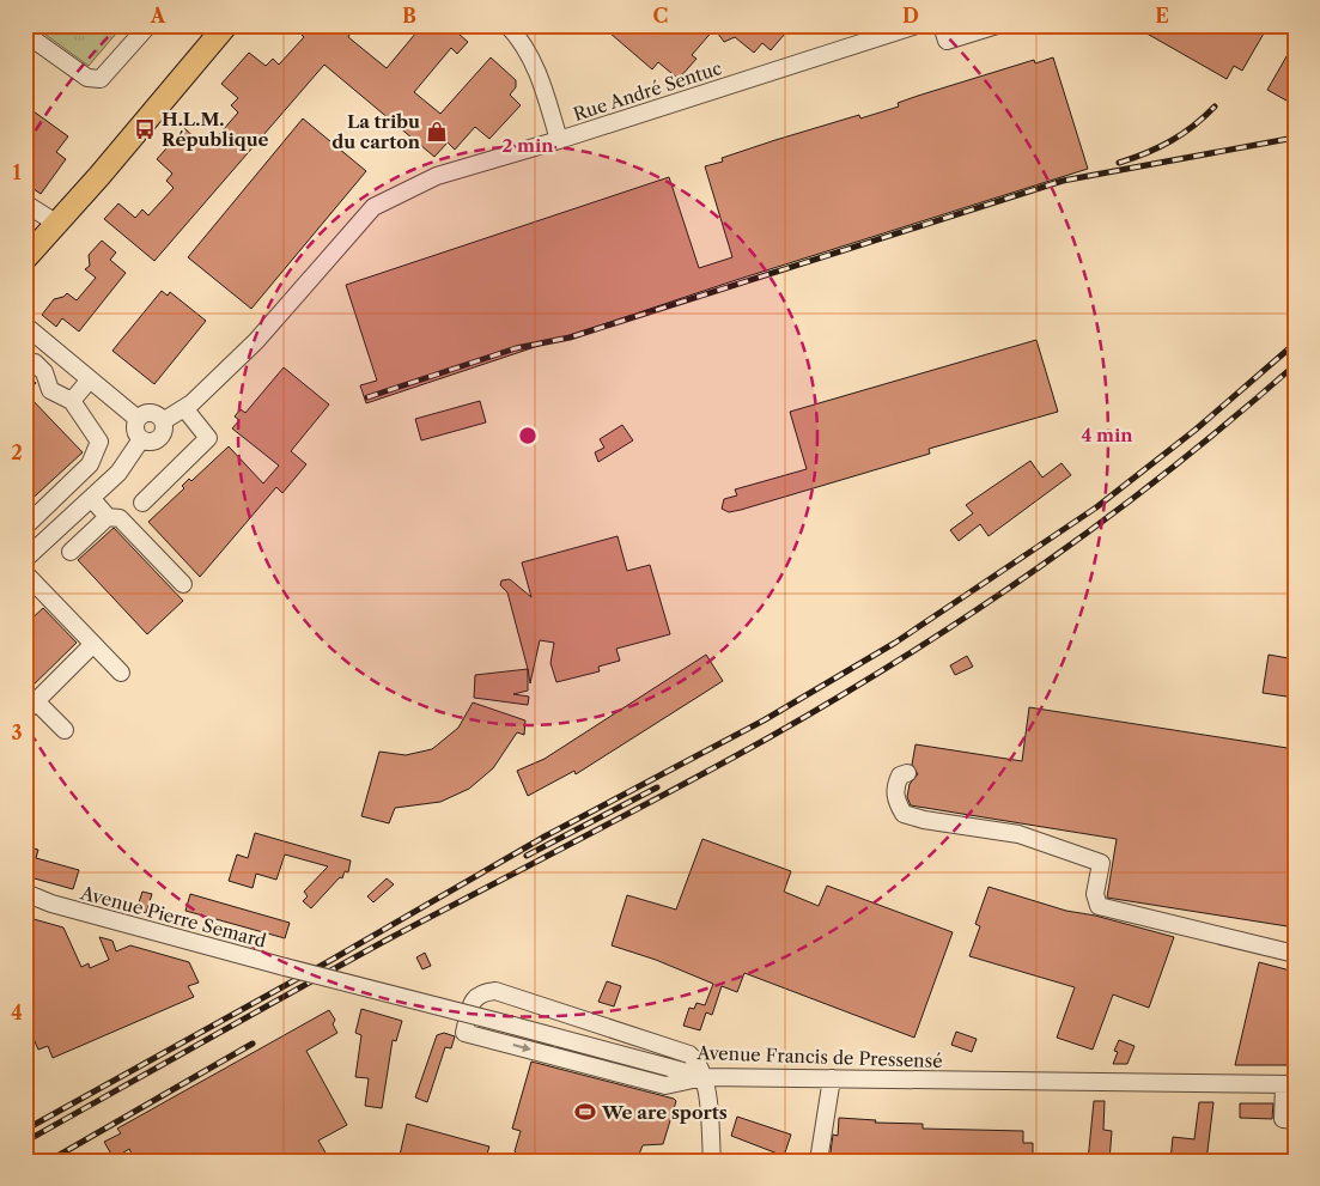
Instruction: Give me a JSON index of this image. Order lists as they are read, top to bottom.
{
  "streets": {
    "street": ["Rue André Sentuc", "Avenue Pierre Semard", "Avenue Francis de Pressensé"]
  },
  "crossings": [
    ["Avenue Pierre Semard", "Avenue Francis de Pressensé"]
  ],
  "places": {
    "bus stop": ["H.L.M. République"],
    "shop": ["La tribu du carton"],
    "sports": ["We are sports"]
  },
  "grid": {
    "columns": [
      "A",
      "B",
      "C",
      "D",
      "E"
    ],
    "rows": [
      "1",
      "2",
      "3",
      "4"
    ]
  },
  "rings": ["2 min", "4 min"]
}
